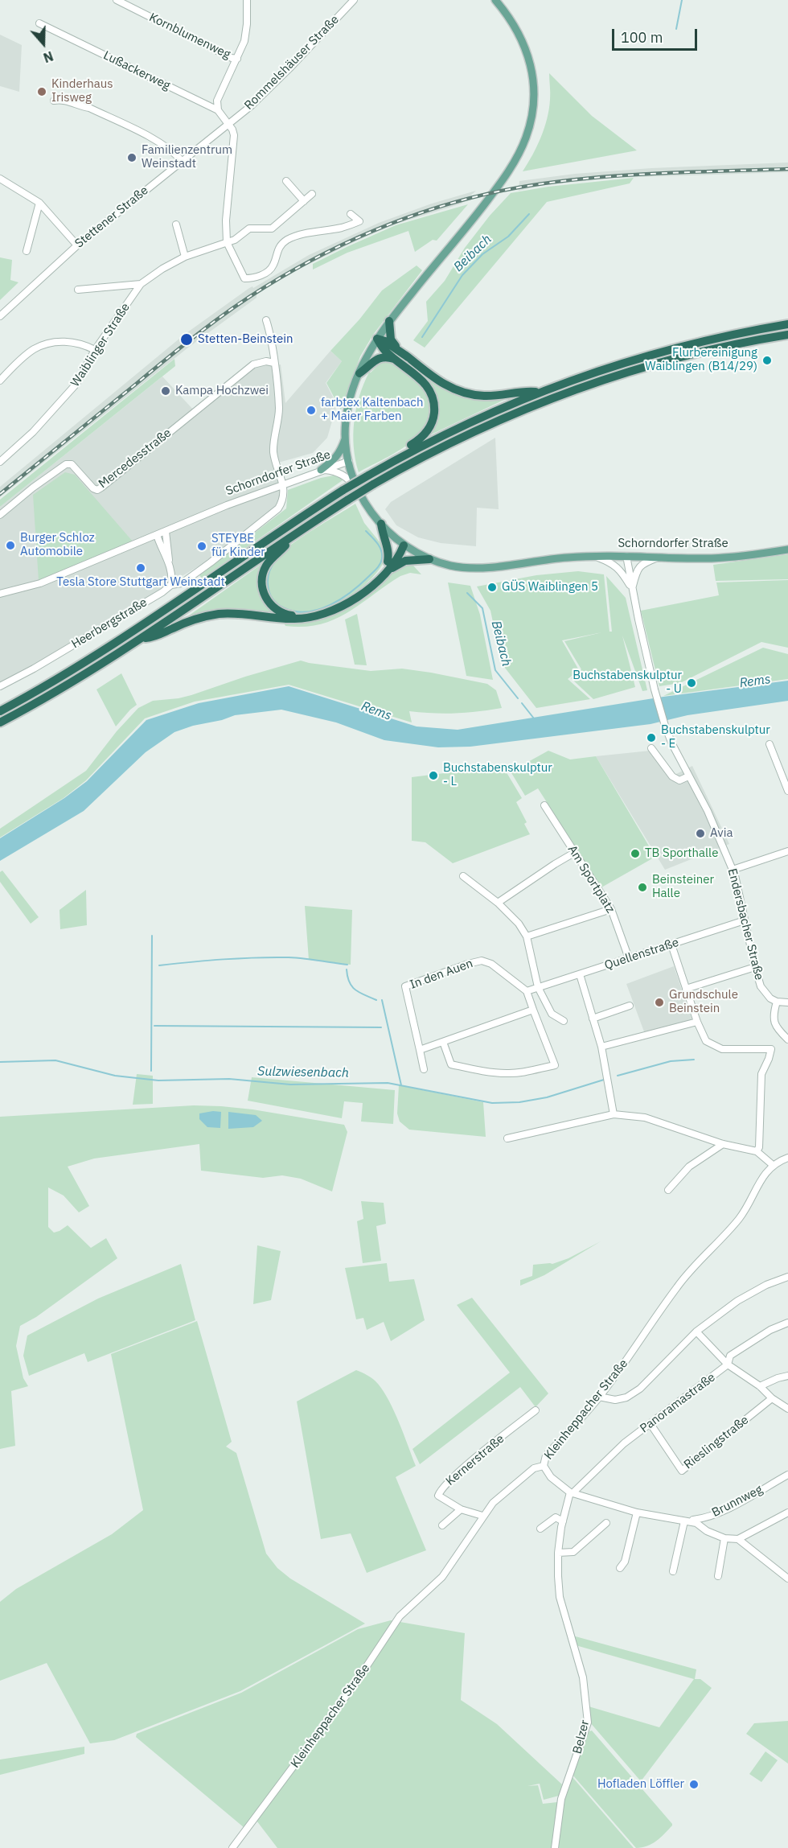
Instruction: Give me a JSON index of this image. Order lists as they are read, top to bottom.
{
  "streets": {
    "main road": ["Schorndorfer Straße"],
    "street": [
      "Kornblumenweg",
      "Rommelshäuser Straße",
      "Lußackerweg",
      "Stettener Straße",
      "Waiblinger Straße",
      "Mercedesstraße",
      "Heerbergstraße",
      "Am Sportplatz",
      "Endersbacher Straße",
      "Quellenstraße",
      "In den Auen",
      "Panoramastraße",
      "Kleinheppacher Straße",
      "Rieslingstraße",
      "Kernerstraße",
      "Brunnweg",
      "Belzer"
    ]
  },
  "crossings": [
    ["Rommelshäuser Straße", "Lußackerweg"],
    ["Rommelshäuser Straße", "Stettener Straße"],
    ["Lußackerweg", "Stettener Straße"],
    ["Schorndorfer Straße", "Heerbergstraße"],
    ["Schorndorfer Straße", "Endersbacher Straße"],
    ["Am Sportplatz", "Quellenstraße"],
    ["Endersbacher Straße", "Quellenstraße"],
    ["Panoramastraße", "Rieslingstraße"],
    ["Panoramastraße", "Brunnweg"],
    ["Panoramastraße", "Belzer"],
    ["Kleinheppacher Straße", "Kernerstraße"],
    ["Kleinheppacher Straße", "Brunnweg"],
    ["Brunnweg", "Belzer"]
  ],
  "water": ["Beibach", "Rems", "Sulzwiesenbach"],
  "places": [
    "Kinderhaus Irisweg",
    "Familienzentrum Weinstadt",
    "Stetten-Beinstein",
    "Flurbereinigung Waiblingen (B14/29)",
    "Kampa Hochzwei",
    "farbtex Kaltenbach + Maier Farben",
    "Burger Schloz Automobile",
    "STEYBE für Kinder",
    "Tesla Store Stuttgart Weinstadt",
    "GÜS Waiblingen 5",
    "Buchstabenskulptur - U",
    "Buchstabenskulptur - E",
    "Buchstabenskulptur - L",
    "Avia",
    "TB Sporthalle",
    "Beinsteiner Halle",
    "Grundschule Beinstein",
    "Hofladen Löffler"
  ],
  "scale_bar": "100 m",
  "north": "bottom"
}
